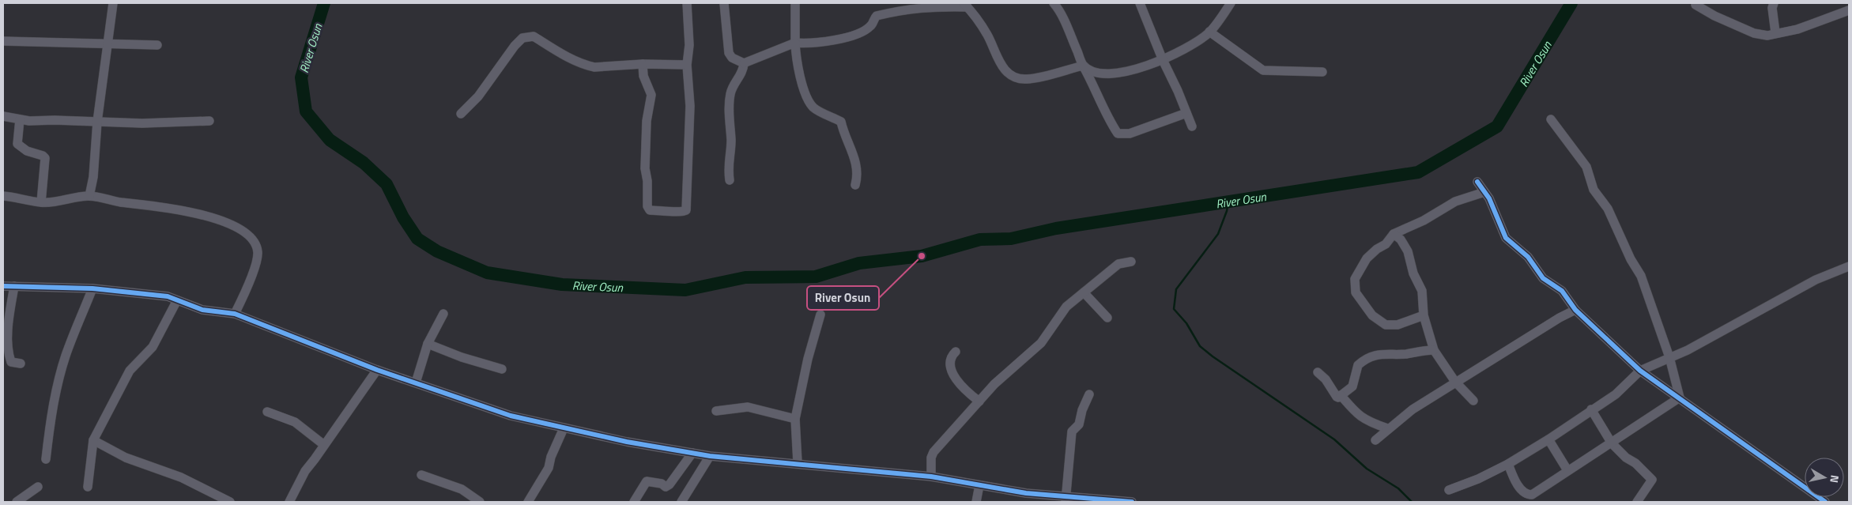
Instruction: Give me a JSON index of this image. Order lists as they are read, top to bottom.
{
  "water": ["River Osun"],
  "places": ["River Osun"],
  "north": "right"
}
